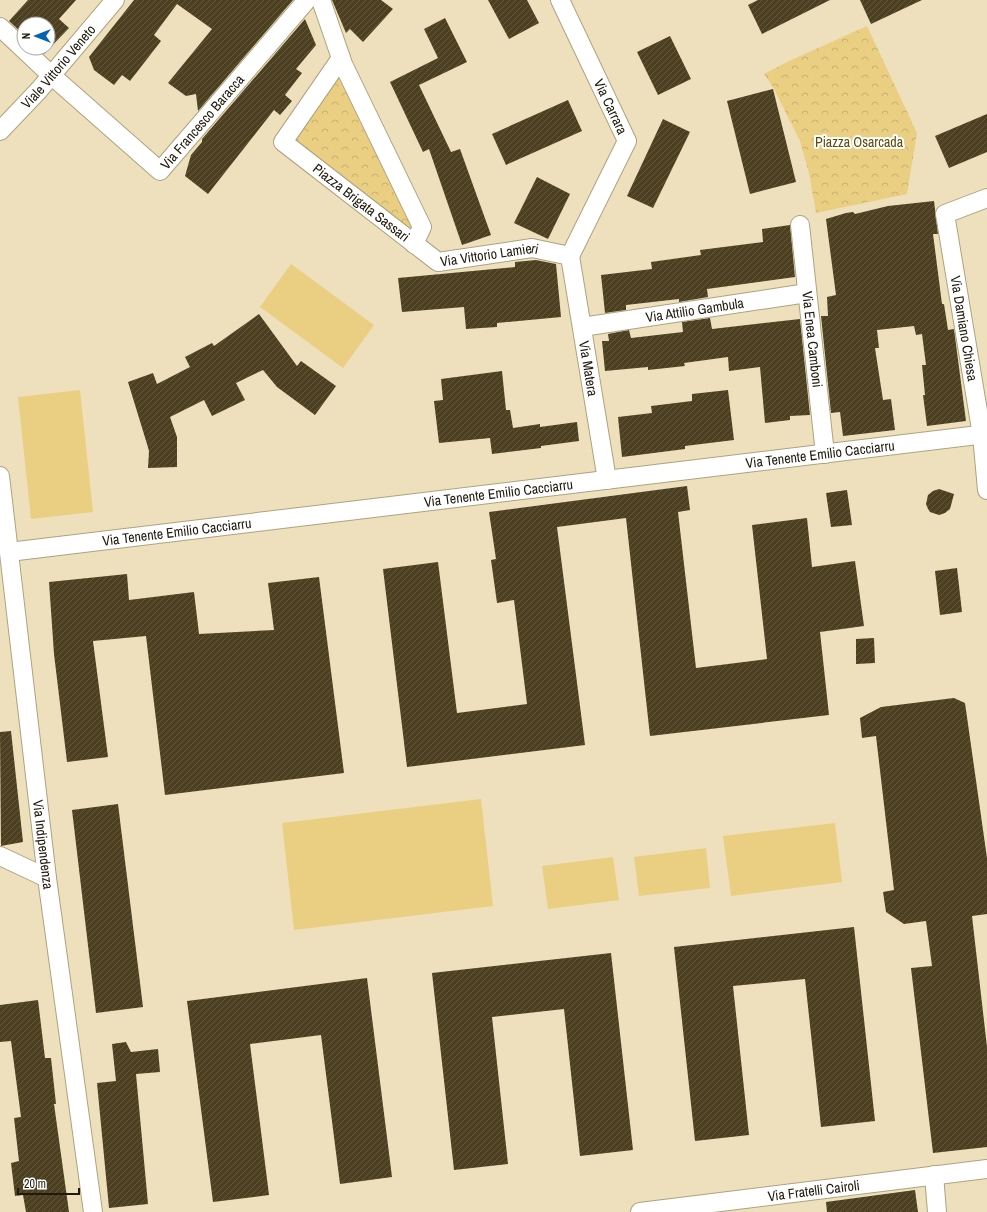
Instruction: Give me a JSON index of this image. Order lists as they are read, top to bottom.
{
  "streets": {
    "street": [
      "Viale Vittorio Veneto",
      "Via Carrara",
      "Via Francesco Baracca",
      "Piazza Brigata Sassari",
      "Via Vittorio Lamieri",
      "Via Attilio Gambula",
      "Via Damiano Chiesa",
      "Via Enea Camboni",
      "Via Matera",
      "Via Tenente Emilio Cacciarru",
      "Via Indipendenza",
      "Via Fratelli Cairoli"
    ]
  },
  "crossings": [
    ["Viale Vittorio Veneto", "Via Francesco Baracca"],
    ["Via Carrara", "Via Vittorio Lamieri"],
    ["Via Carrara", "Via Matera"],
    ["Piazza Brigata Sassari", "Via Vittorio Lamieri"],
    ["Via Vittorio Lamieri", "Via Matera"],
    ["Via Attilio Gambula", "Via Enea Camboni"],
    ["Via Attilio Gambula", "Via Matera"],
    ["Via Damiano Chiesa", "Via Tenente Emilio Cacciarru"],
    ["Via Enea Camboni", "Via Tenente Emilio Cacciarru"],
    ["Via Matera", "Via Tenente Emilio Cacciarru"],
    ["Via Tenente Emilio Cacciarru", "Via Indipendenza"]
  ],
  "parks": ["Piazza Osarcada"],
  "scale_bar": "20 m",
  "north": "left"
}
